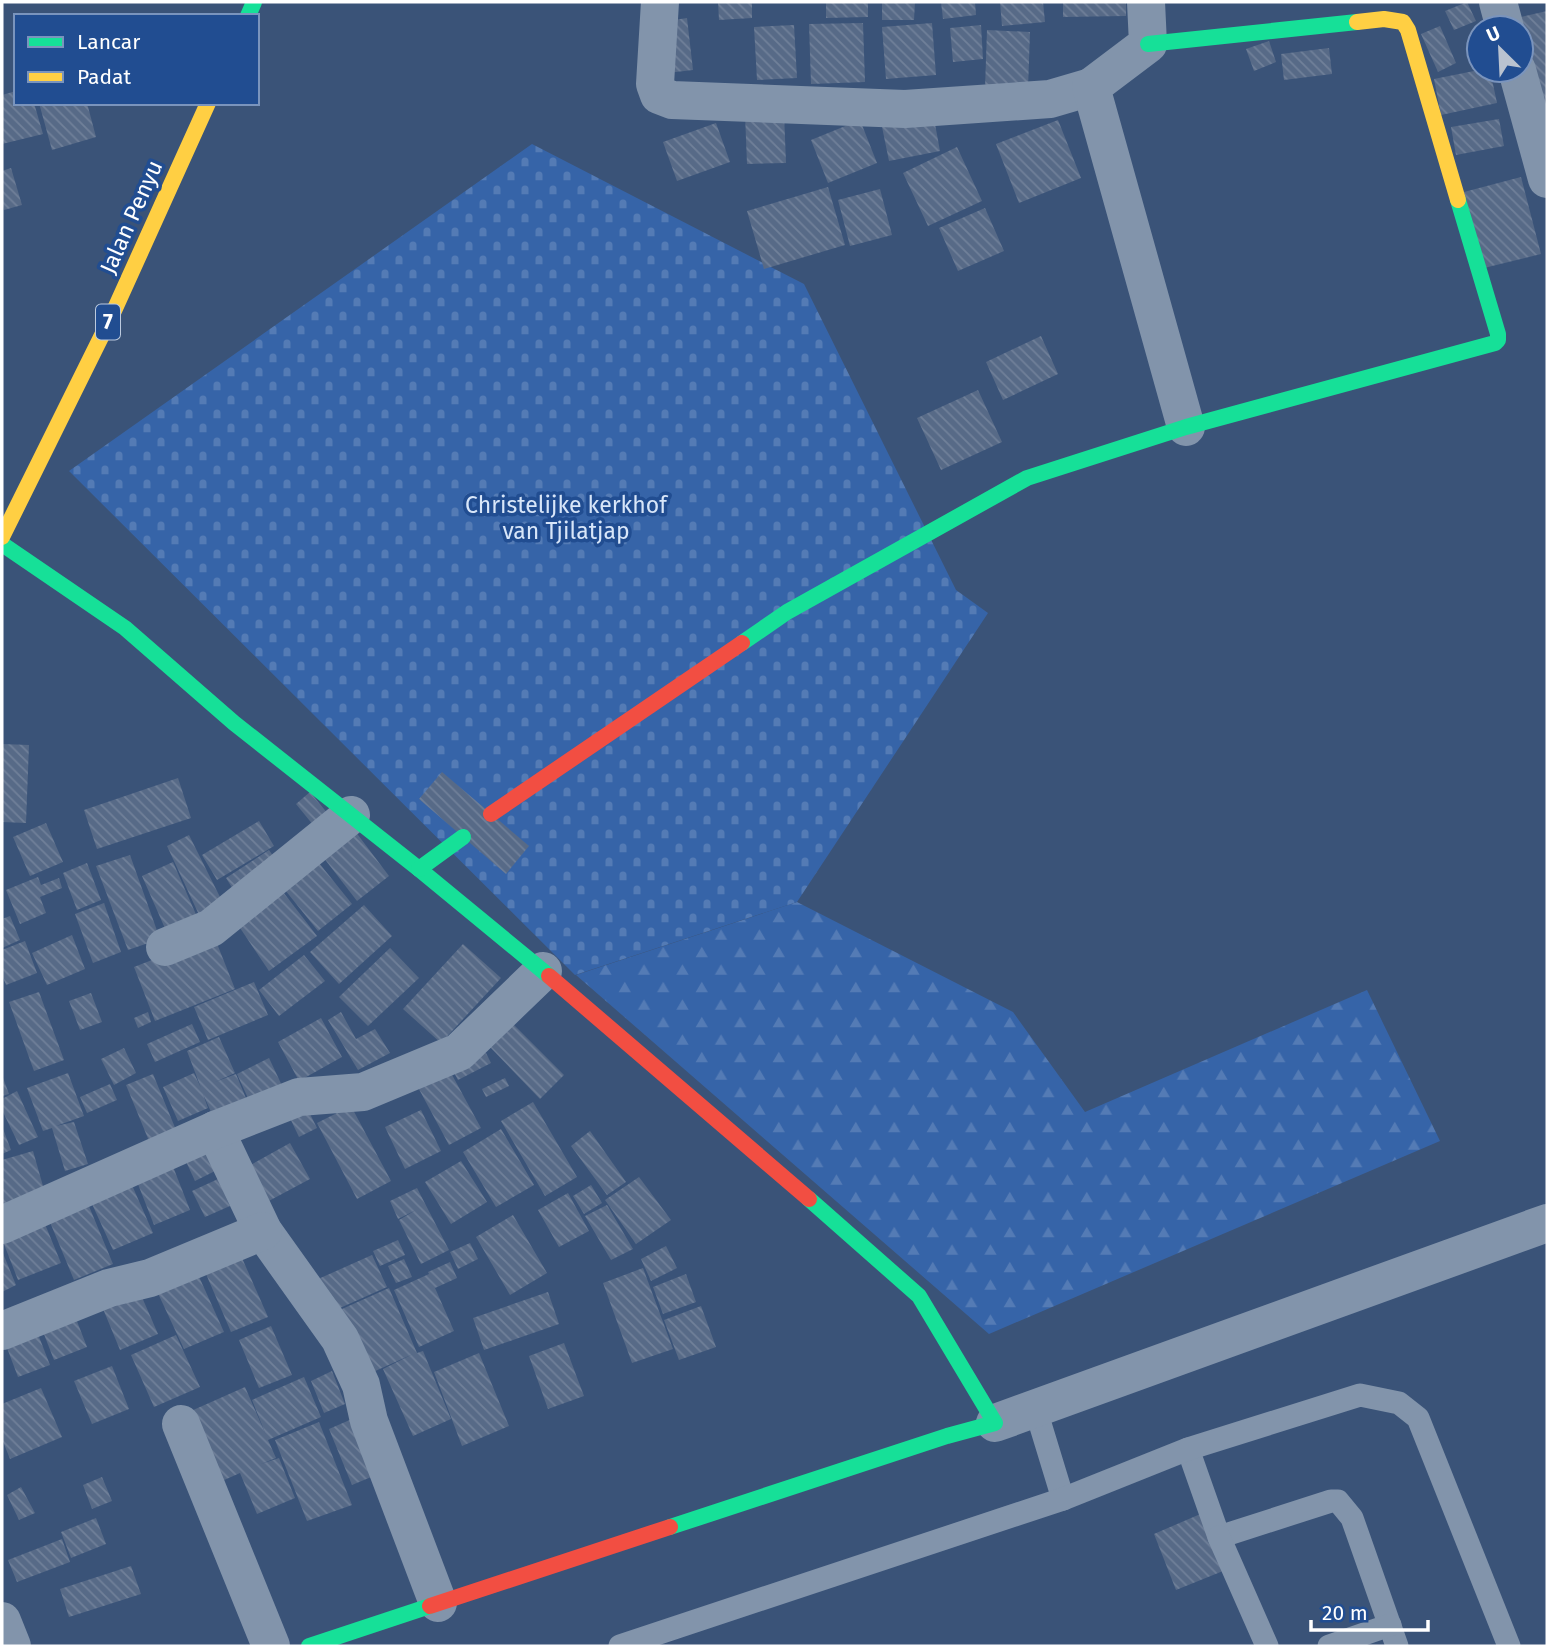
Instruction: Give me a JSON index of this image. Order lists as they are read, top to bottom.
{
  "streets": {
    "main road": ["Jalan Penyu", "7"]
  },
  "parks": ["Christelijke kerkhof van Tjilatjap"],
  "legend": ["Lancar", "Padat"],
  "scale_bar": "20 m",
  "north": "top left"
}
